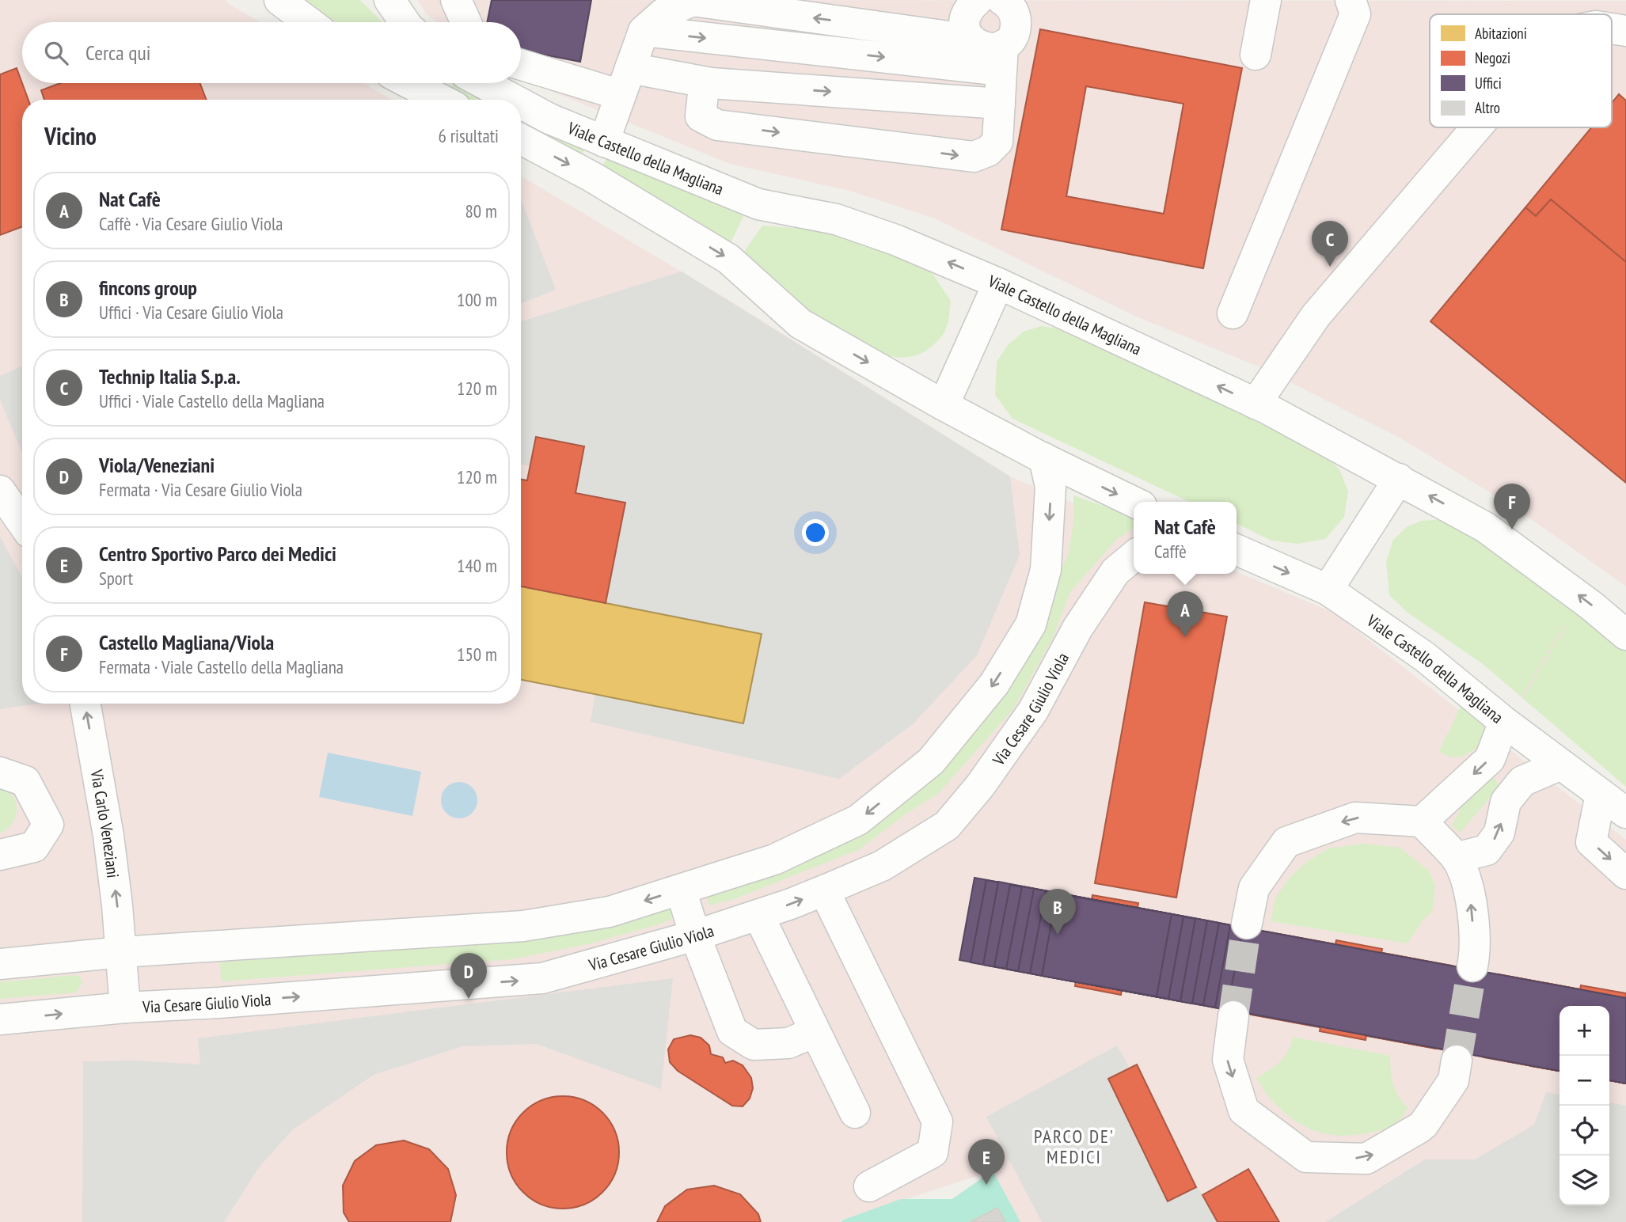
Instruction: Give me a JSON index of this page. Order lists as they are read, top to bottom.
{
  "streets": {
    "street": ["Viale Castello della Magliana", "Via Cesare Giulio Viola", "Via Carlo Veneziani"]
  },
  "crossings": [
    ["Via Cesare Giulio Viola", "Via Carlo Veneziani"]
  ],
  "one_way": ["Via Carlo Veneziani"],
  "districts": ["PARCO DE' MEDICI"],
  "legend": [
    "Abitazioni",
    "Negozi",
    "Uffici",
    "Altro"
  ],
  "page": {
    "search": "Cerca qui",
    "heading": ["Vicino", "6 risultati"],
    "list": [
      {
        "mark": "A",
        "name": "Nat Cafè",
        "note": "Caffè · Via Cesare Giulio Viola",
        "value": "80 m"
      },
      {
        "mark": "B",
        "name": "fincons group",
        "note": "Uffici · Via Cesare Giulio Viola",
        "value": "100 m"
      },
      {
        "mark": "C",
        "name": "Technip Italia S.p.a.",
        "note": "Uffici · Viale Castello della Magliana",
        "value": "120 m"
      },
      {
        "mark": "D",
        "name": "Viola/Veneziani",
        "note": "Fermata · Via Cesare Giulio Viola",
        "value": "120 m"
      },
      {
        "mark": "E",
        "name": "Centro Sportivo Parco dei Medici",
        "note": "Sport",
        "value": "140 m"
      },
      {
        "mark": "F",
        "name": "Castello Magliana/Viola",
        "note": "Fermata · Viale Castello della Magliana",
        "value": "150 m"
      }
    ],
    "pins": [
      "C",
      "F",
      "A",
      "B",
      "D",
      "E"
    ],
    "popup": ["Nat Cafè", "Caffè"],
    "map_buttons": ["+", "−"]
  }
}
